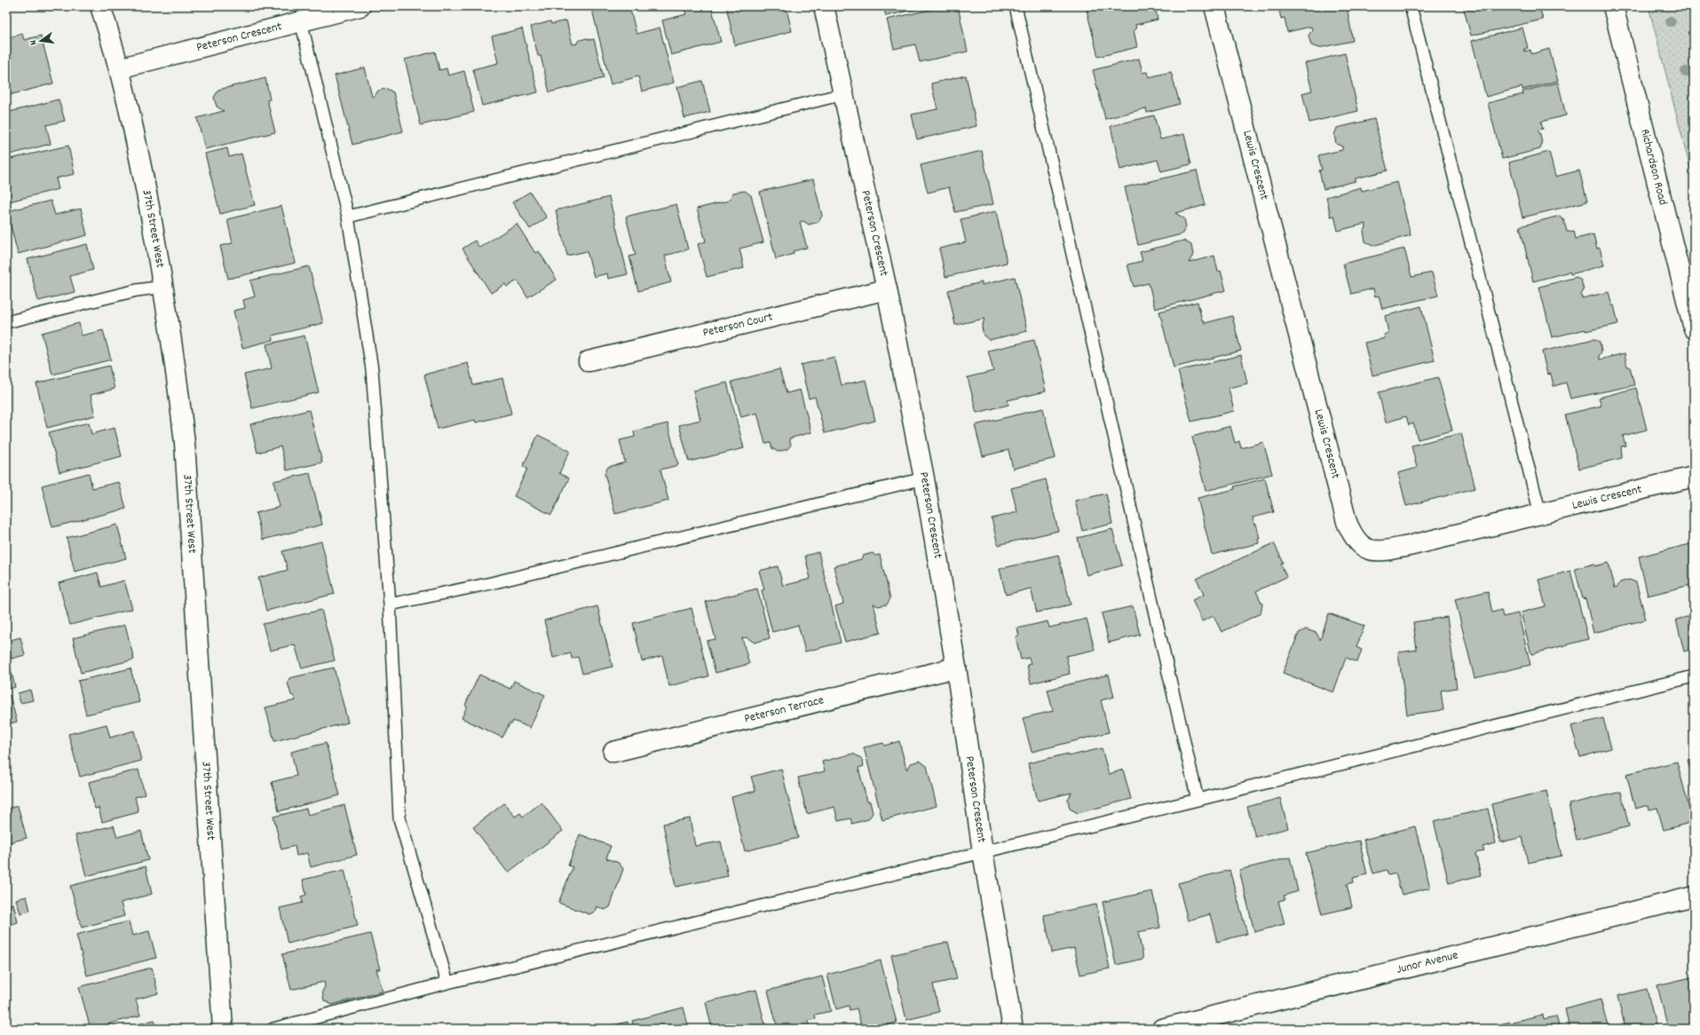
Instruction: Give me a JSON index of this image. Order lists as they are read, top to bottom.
{
  "streets": {
    "street": [
      "Peterson Crescent",
      "Lewis Crescent",
      "Richardson Road",
      "37th Street West",
      "Peterson Court",
      "Peterson Terrace",
      "Junor Avenue"
    ]
  },
  "crossings": [
    ["Peterson Crescent", "37th Street West"],
    ["Peterson Crescent", "Peterson Court"],
    ["Peterson Crescent", "Peterson Terrace"]
  ],
  "north": "left"
}
